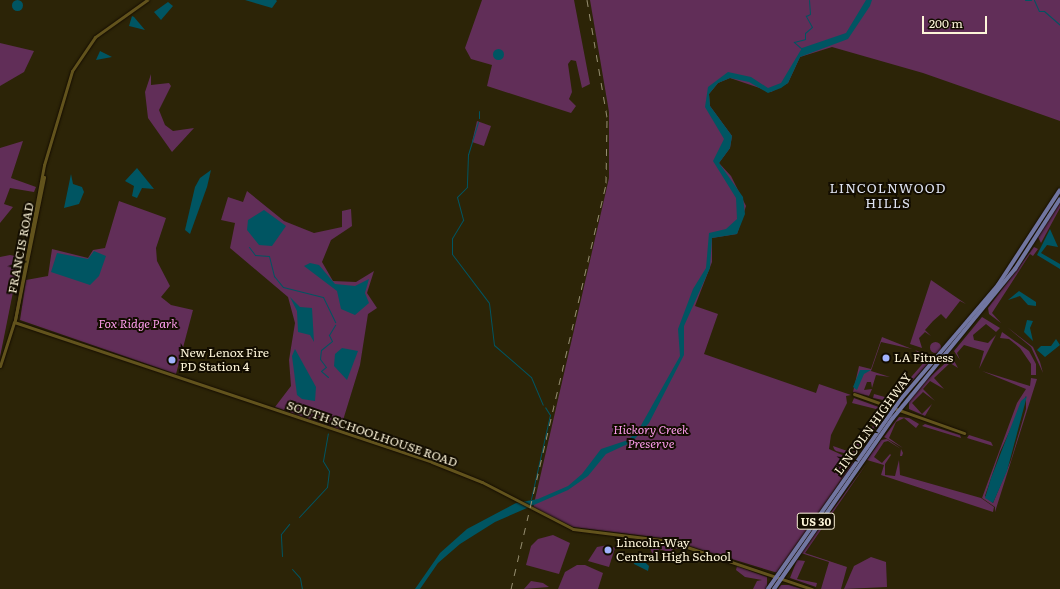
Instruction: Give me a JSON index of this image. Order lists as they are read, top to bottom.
{
  "streets": {
    "main road": ["LINCOLN HIGHWAY", "US 30"],
    "street": ["FRANCIS ROAD", "SOUTH SCHOOLHOUSE ROAD"]
  },
  "crossings": [
    ["LINCOLN HIGHWAY", "SOUTH SCHOOLHOUSE ROAD"],
    ["LINCOLN HIGHWAY", "US 30"],
    ["SOUTH SCHOOLHOUSE ROAD", "US 30"]
  ],
  "districts": ["LINCOLNWOOD HILLS"],
  "parks": ["Fox Ridge Park", "Hickory Creek Preserve"],
  "places": ["LA Fitness", "New Lenox Fire PD Station 4", "Lincoln-Way Central High School"],
  "scale_bar": "200 m"
}
